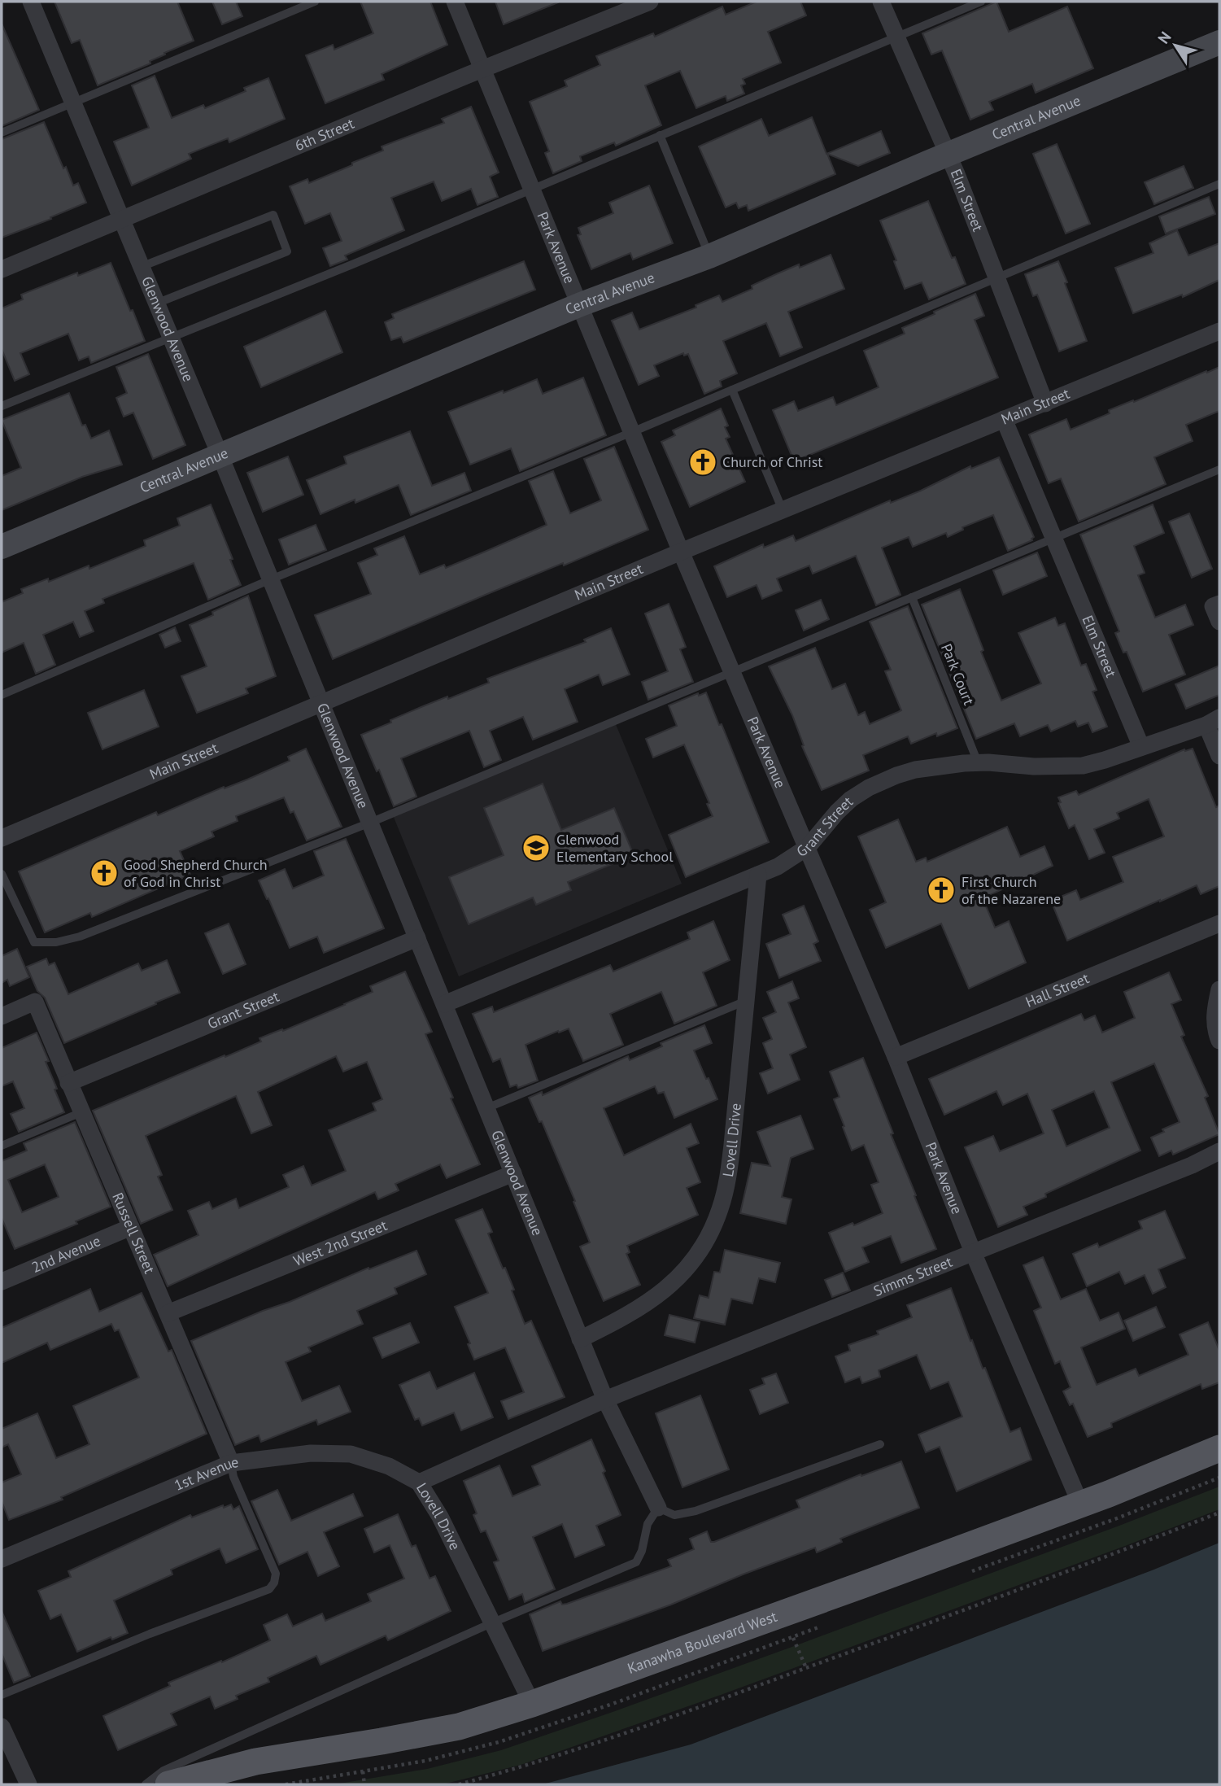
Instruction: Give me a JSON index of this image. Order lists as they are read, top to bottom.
{
  "streets": {
    "main road": ["Kanawha Boulevard West"],
    "street": [
      "Central Avenue",
      "6th Street",
      "Elm Street",
      "Park Avenue",
      "Glenwood Avenue",
      "Main Street",
      "Grant Street",
      "Hall Street",
      "Lovell Drive",
      "Russell Street",
      "West 2nd Street",
      "2nd Avenue",
      "Simms Street",
      "1st Avenue"
    ],
    "lane": ["Park Court"]
  },
  "crossings": [
    ["Central Avenue", "Elm Street"],
    ["Central Avenue", "Park Avenue"],
    ["Central Avenue", "Glenwood Avenue"],
    ["6th Street", "Park Avenue"],
    ["6th Street", "Glenwood Avenue"],
    ["Elm Street", "Main Street"],
    ["Elm Street", "Grant Street"],
    ["Park Avenue", "Main Street"],
    ["Park Avenue", "Grant Street"],
    ["Park Avenue", "Hall Street"],
    ["Park Avenue", "Simms Street"],
    ["Park Avenue", "Kanawha Boulevard West"],
    ["Glenwood Avenue", "Main Street"],
    ["Glenwood Avenue", "Grant Street"],
    ["Glenwood Avenue", "Lovell Drive"],
    ["Glenwood Avenue", "West 2nd Street"],
    ["Glenwood Avenue", "Simms Street"],
    ["Park Court", "Grant Street"],
    ["Grant Street", "Lovell Drive"],
    ["Grant Street", "Russell Street"],
    ["Lovell Drive", "Simms Street"],
    ["Lovell Drive", "1st Avenue"],
    ["Lovell Drive", "Kanawha Boulevard West"],
    ["Russell Street", "West 2nd Street"],
    ["Russell Street", "2nd Avenue"],
    ["Russell Street", "1st Avenue"]
  ],
  "places": {
    "church": ["Church of Christ", "Good Shepherd Church of God in Christ", "First Church of the Nazarene"],
    "school or university": ["Glenwood Elementary School"]
  },
  "north": "top left"
}
